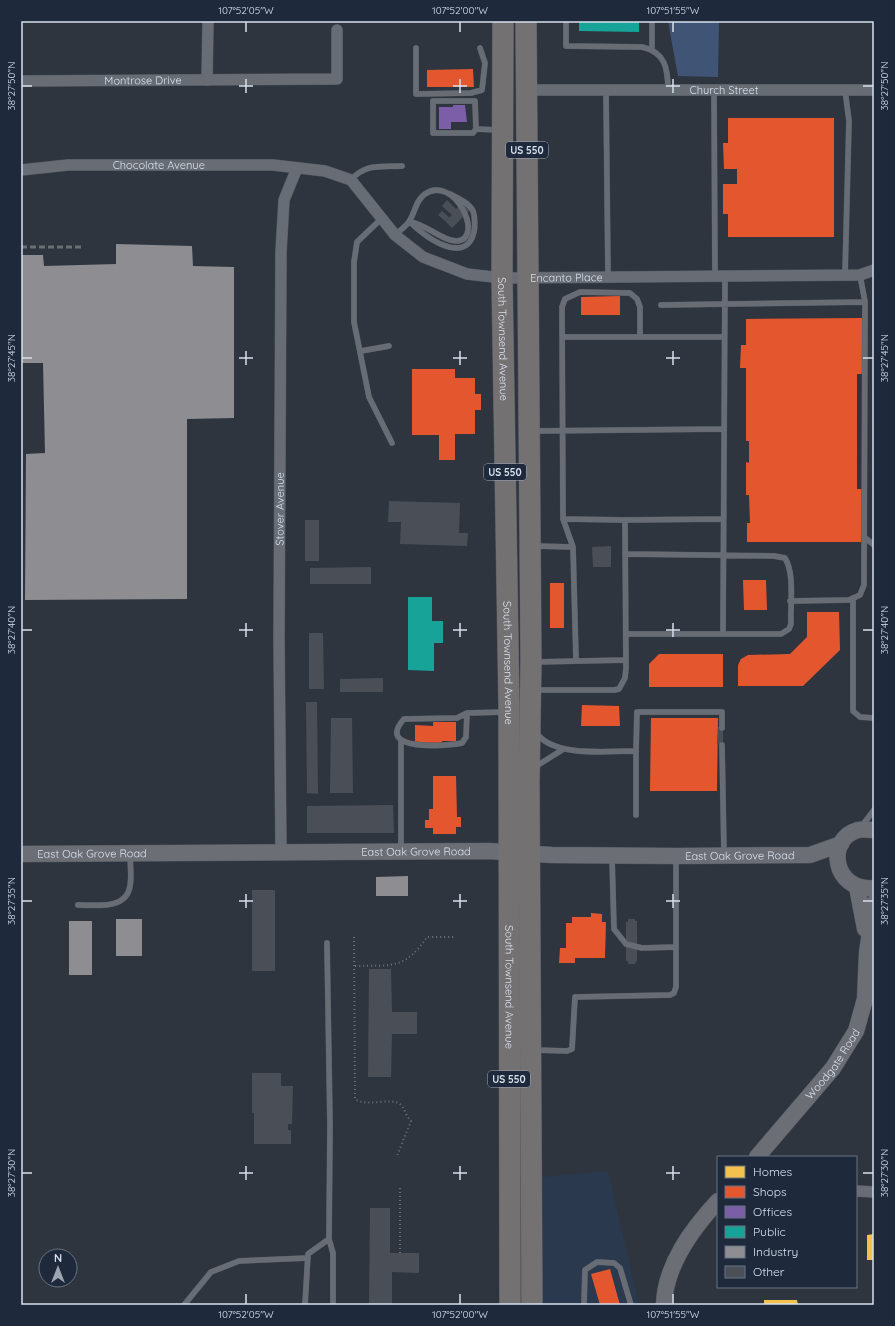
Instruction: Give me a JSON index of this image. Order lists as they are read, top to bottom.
{
  "streets": {
    "highway": ["US 550", "South Townsend Avenue"],
    "street": [
      "Montrose Drive",
      "Church Street",
      "Chocolate Avenue",
      "Encanto Place",
      "Stover Avenue",
      "East Oak Grove Road",
      "Woodgate Road"
    ]
  },
  "crossings": [
    ["Church Street", "South Townsend Avenue"],
    ["Chocolate Avenue", "Stover Avenue"],
    ["Encanto Place", "South Townsend Avenue"],
    ["South Townsend Avenue", "East Oak Grove Road"],
    ["Stover Avenue", "East Oak Grove Road"],
    ["East Oak Grove Road", "Woodgate Road"]
  ],
  "legend": [
    "Homes",
    "Shops",
    "Offices",
    "Public",
    "Industry",
    "Other"
  ],
  "north": "top",
  "coordinates": [
    "107°52'05\"W",
    "107°52'00\"W",
    "107°51'55\"W",
    "38°27'50\"N",
    "38°27'45\"N",
    "38°27'40\"N",
    "38°27'35\"N",
    "38°27'30\"N"
  ]
}
